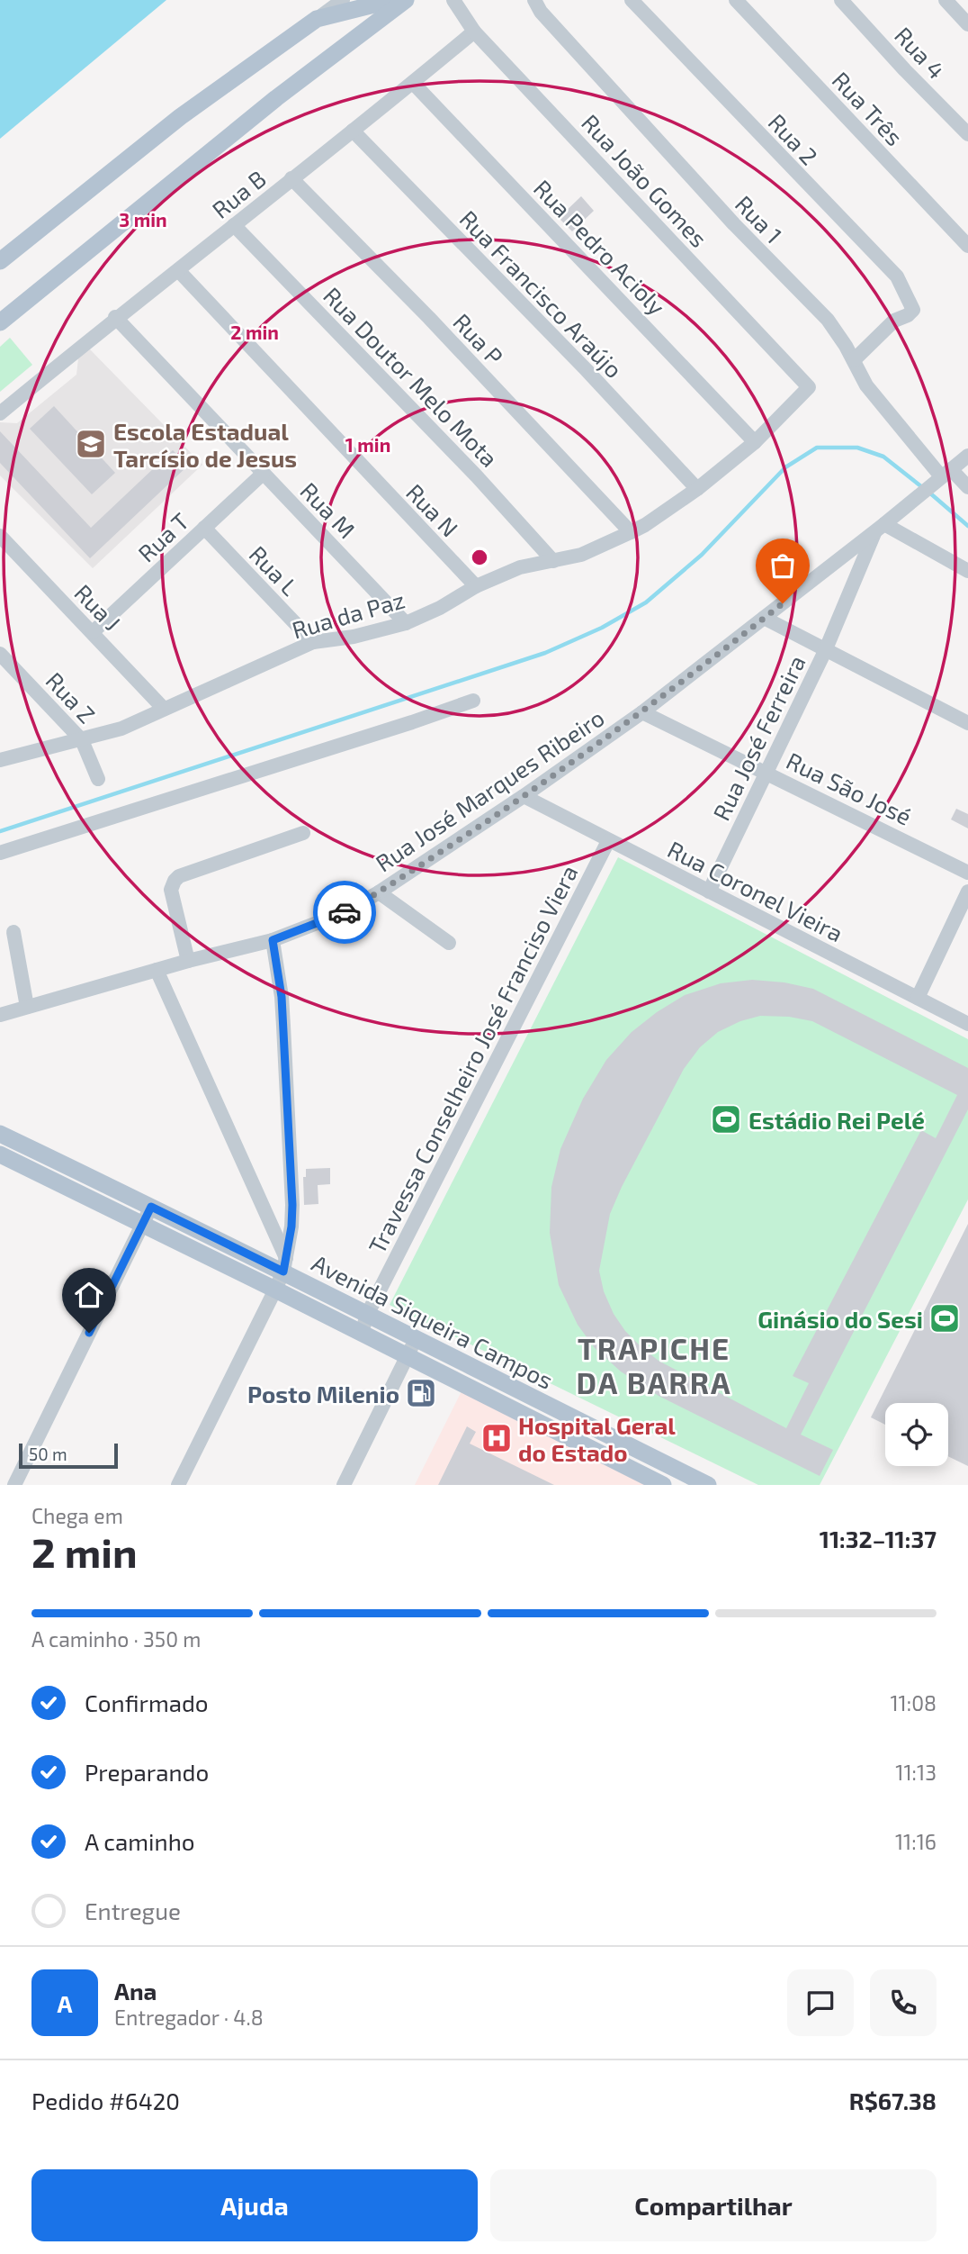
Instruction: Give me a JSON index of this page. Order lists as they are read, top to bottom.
{
  "streets": {
    "main road": ["Avenida Siqueira Campos"],
    "street": [
      "Rua 4",
      "Rua Três",
      "Rua 2",
      "Rua João Gomes",
      "Rua B",
      "Rua 1",
      "Rua Pedro Acioly",
      "Rua Francisco Araújo",
      "Rua P",
      "Rua Doutor Melo Mota",
      "Rua M",
      "Rua N",
      "Rua T",
      "Rua L",
      "Rua J",
      "Rua da Paz",
      "Rua Z",
      "Rua José Ferreira",
      "Rua São José",
      "Rua José Marques Ribeiro",
      "Rua Coronel Vieira",
      "Travessa Conselheiro José Franciso Viera"
    ]
  },
  "crossings": [
    ["Rua 2", "Rua 1"],
    ["Rua João Gomes", "Rua B"],
    ["Rua João Gomes", "Rua da Paz"],
    ["Rua B", "Rua Pedro Acioly"],
    ["Rua B", "Rua Francisco Araújo"],
    ["Rua B", "Rua P"],
    ["Rua B", "Rua Doutor Melo Mota"],
    ["Rua B", "Rua M"],
    ["Rua B", "Rua N"],
    ["Rua 1", "Rua José Marques Ribeiro"],
    ["Rua Pedro Acioly", "Rua da Paz"],
    ["Rua Francisco Araújo", "Rua da Paz"],
    ["Rua P", "Rua da Paz"],
    ["Rua Doutor Melo Mota", "Rua da Paz"],
    ["Rua M", "Rua T"],
    ["Rua M", "Rua da Paz"],
    ["Rua N", "Rua da Paz"],
    ["Rua T", "Rua L"],
    ["Rua T", "Rua J"],
    ["Rua L", "Rua da Paz"],
    ["Rua J", "Rua da Paz"],
    ["Rua da Paz", "Rua Z"],
    ["Rua José Ferreira", "Rua São José"],
    ["Rua José Ferreira", "Rua José Marques Ribeiro"],
    ["Rua José Ferreira", "Rua Coronel Vieira"],
    ["Rua São José", "Rua José Marques Ribeiro"],
    ["Rua José Marques Ribeiro", "Rua Coronel Vieira"],
    ["Rua Coronel Vieira", "Travessa Conselheiro José Franciso Viera"],
    ["Travessa Conselheiro José Franciso Viera", "Avenida Siqueira Campos"]
  ],
  "districts": ["TRAPICHE DA BARRA"],
  "places": {
    "school or university": ["Escola Estadual Tarcísio de Jesus"],
    "sports": ["Estádio Rei Pelé", "Ginásio do Sesi"],
    "fuel station": ["Posto Milenio"],
    "hospital": ["Hospital Geral do Estado"]
  },
  "scale_bar": "50 m",
  "page": {
    "scale": "50 m",
    "heading": ["2 min", "Chega em", "11:32–11:37"],
    "panel": [
      "Ana",
      "Entregador · 4.8",
      "Pedido #6420",
      "R$67.38"
    ],
    "bar": "A caminho · 350 m",
    "list": [
      ["Confirmado", "11:08"],
      ["Preparando", "11:13"],
      ["A caminho", "11:16"],
      "Entregue"
    ],
    "round": "A",
    "buttons": ["Ajuda", "Compartilhar"]
  },
  "rings": ["3 min", "2 min", "1 min"]
}
